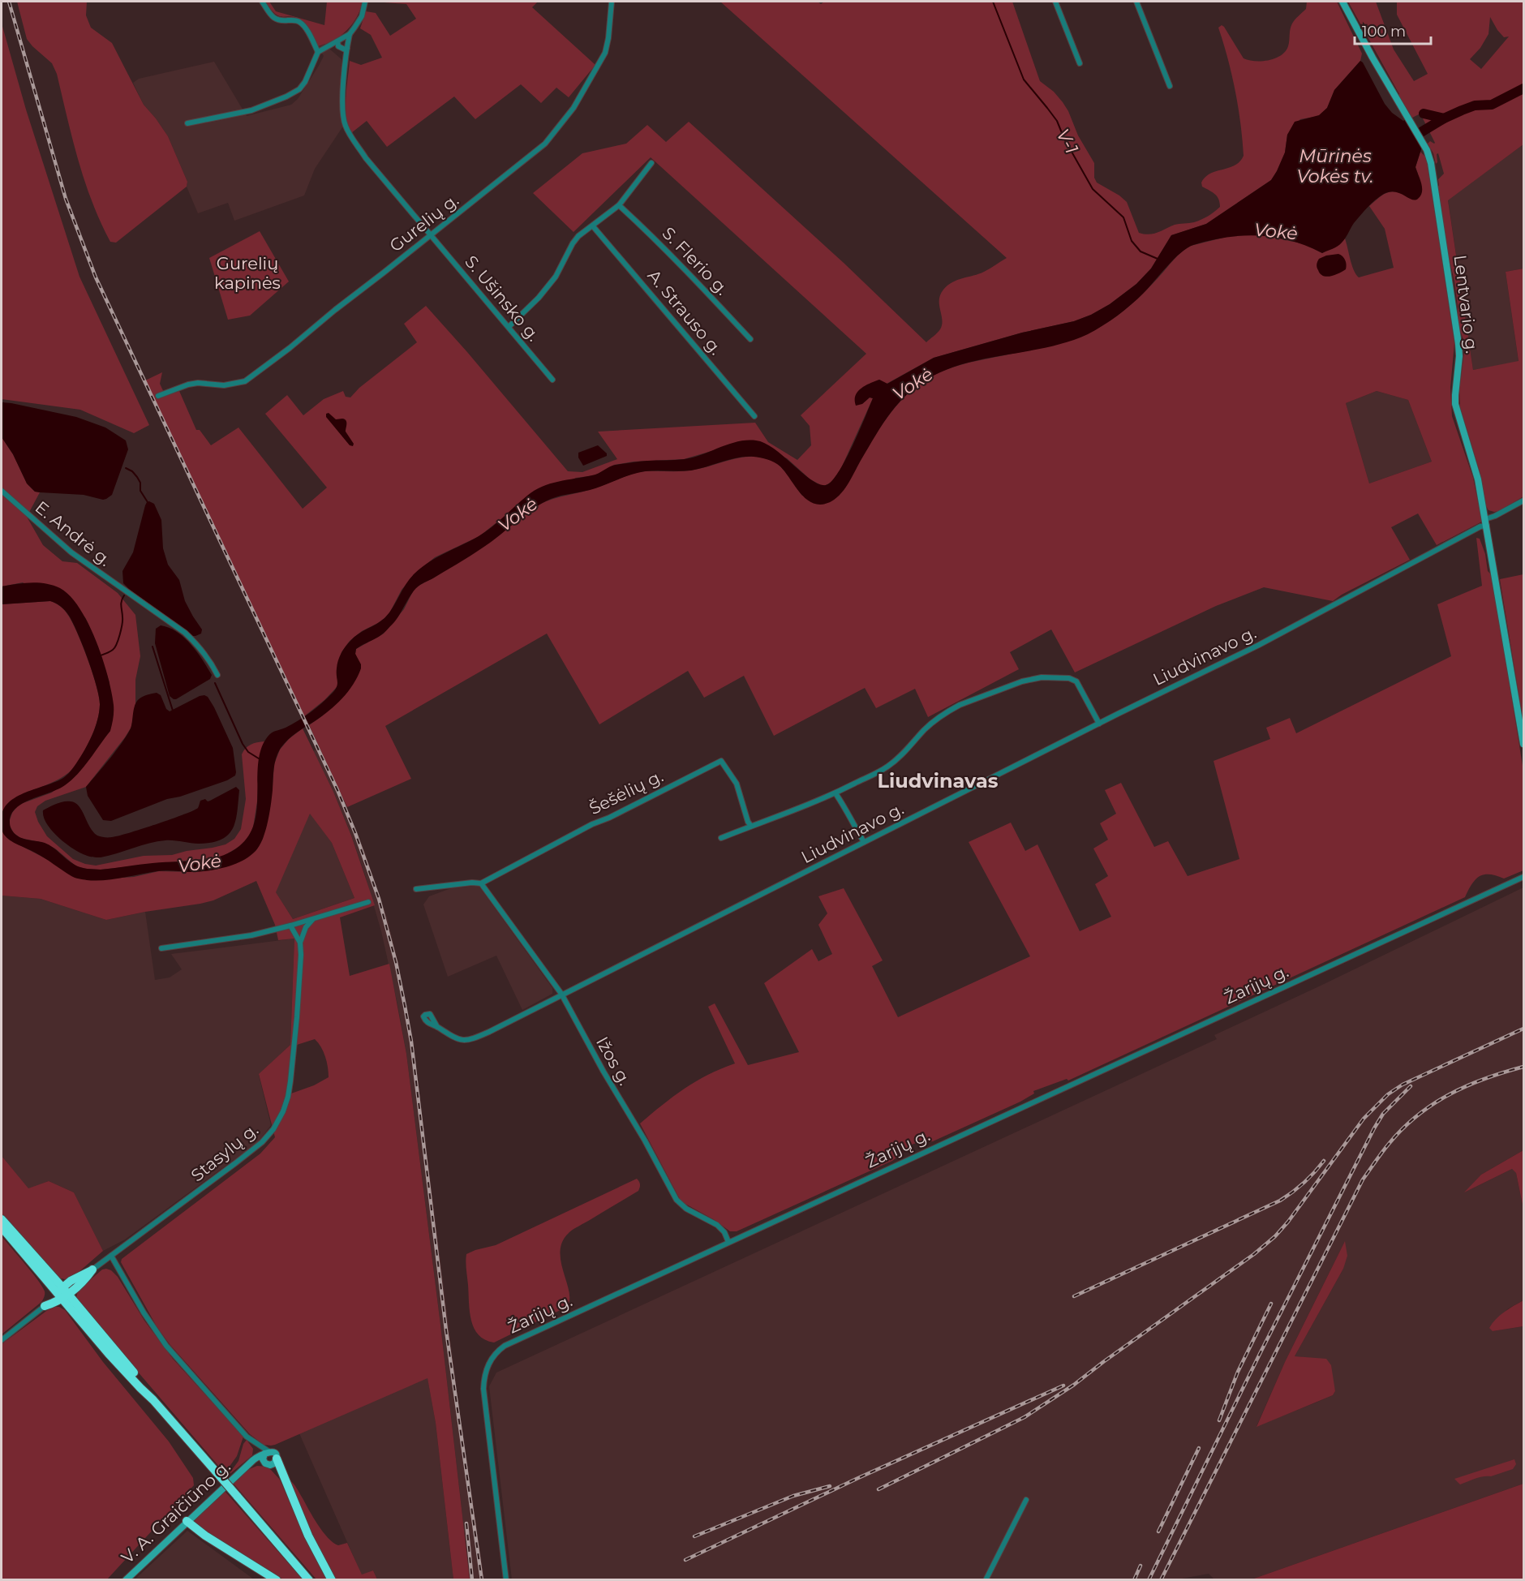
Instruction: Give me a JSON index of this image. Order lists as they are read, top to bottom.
{
  "streets": {
    "main road": ["Lentvario g.", "V. A. Graičiūno g."],
    "street": [
      "Gurelių g.",
      "S. Flerio g.",
      "S. Ušinsko g.",
      "A. Strauso g.",
      "E. Andrė g.",
      "Liudvinavo g.",
      "Šešėlių g.",
      "Žarijų g.",
      "Ižos g.",
      "Stasylų g."
    ]
  },
  "crossings": [
    ["Gurelių g.", "S. Ušinsko g."],
    ["Lentvario g.", "Liudvinavo g."],
    ["Liudvinavo g.", "Ižos g."],
    ["Šešėlių g.", "Ižos g."],
    ["Žarijų g.", "Ižos g."]
  ],
  "districts": ["Liudvinavas"],
  "water": ["V-1", "Mūrinės Vokės tv.", "Vokė"],
  "parks": ["Gurelių kapinės"],
  "scale_bar": "100 m"
}
